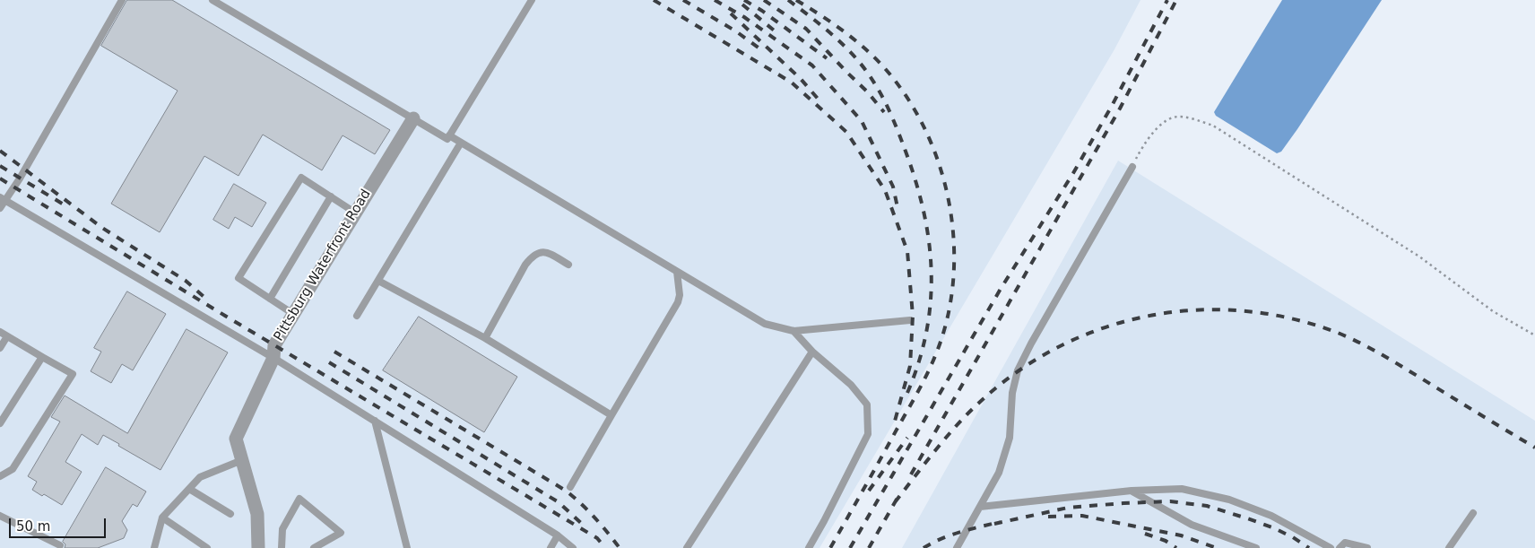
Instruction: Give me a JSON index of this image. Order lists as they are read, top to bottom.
{
  "streets": {
    "street": ["Pittsburg Waterfront Road"]
  },
  "scale_bar": "50 m"
}
